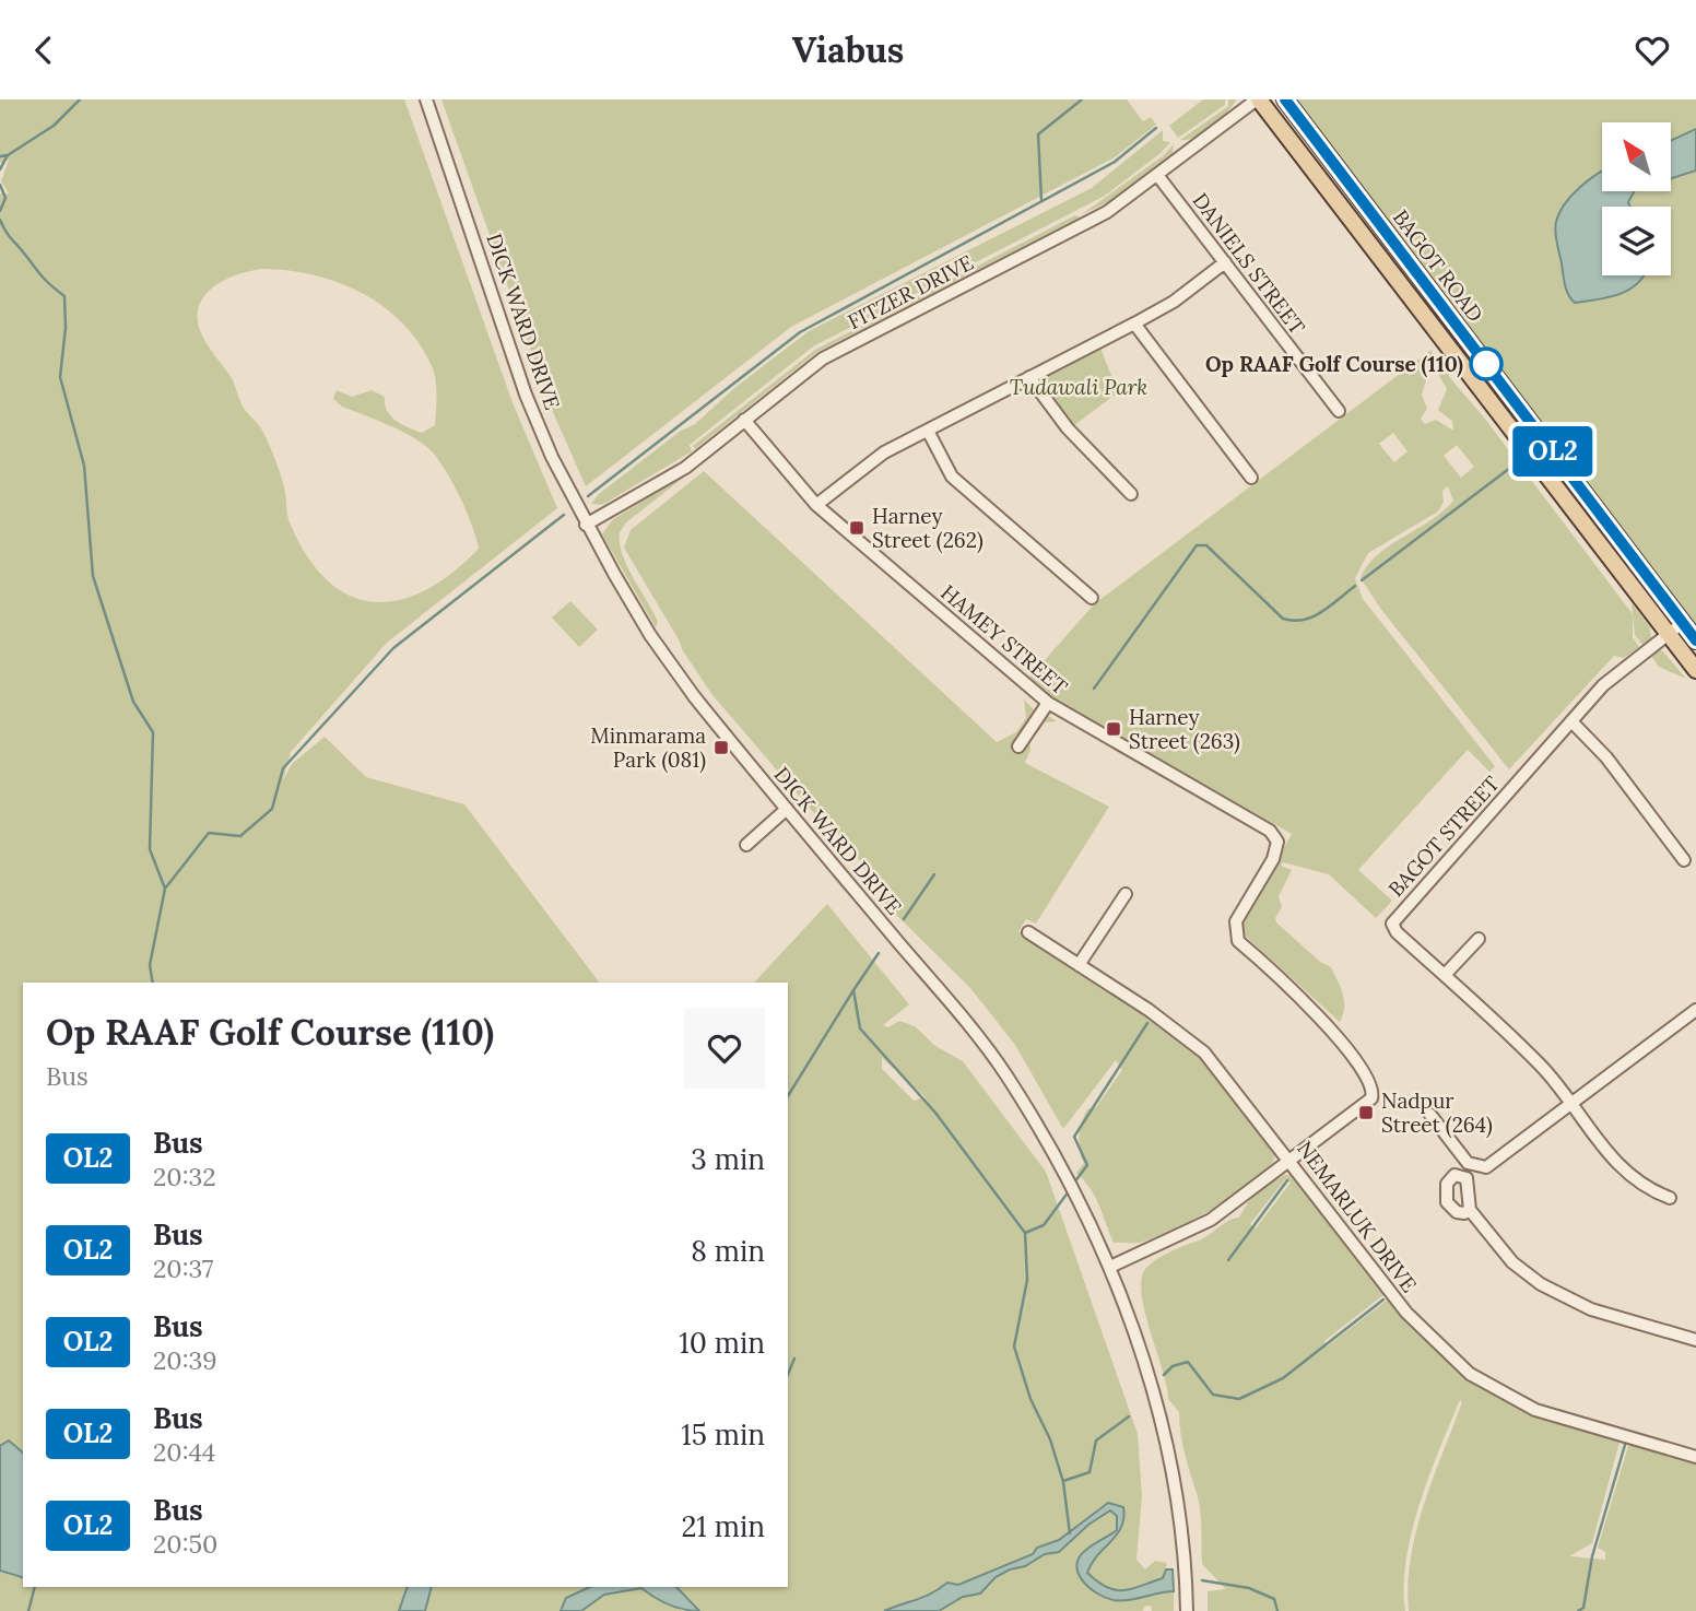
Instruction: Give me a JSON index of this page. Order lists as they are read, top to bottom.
{
  "streets": {
    "main road": ["BAGOT ROAD"],
    "street": [
      "DANIELS STREET",
      "FITZER DRIVE",
      "DICK WARD DRIVE",
      "HAMEY STREET",
      "BAGOT STREET",
      "NEMARLUK DRIVE"
    ]
  },
  "crossings": [
    ["DANIELS STREET", "FITZER DRIVE"],
    ["BAGOT ROAD", "FITZER DRIVE"],
    ["BAGOT ROAD", "BAGOT STREET"],
    ["FITZER DRIVE", "DICK WARD DRIVE"],
    ["FITZER DRIVE", "HAMEY STREET"],
    ["HAMEY STREET", "NEMARLUK DRIVE"]
  ],
  "parks": ["Tudawali Park"],
  "places": {
    "other": ["Op RAAF Golf Course (110)"],
    "transit": [
      "Harney Street (262)",
      "Harney Street (263)",
      "Minmarama Park (081)",
      "Nadpur Street (264)"
    ]
  },
  "lines": ["bus line OL2"],
  "north": "top left",
  "page": {
    "header": "Viabus",
    "on_map": "OL2",
    "heading": ["Op RAAF Golf Course (110)", "Bus"],
    "list": [
      {
        "mark": "OL2",
        "name": "Bus",
        "note": "20:32",
        "value": "3 min"
      },
      {
        "mark": "OL2",
        "name": "Bus",
        "note": "20:37",
        "value": "8 min"
      },
      {
        "mark": "OL2",
        "name": "Bus",
        "note": "20:39",
        "value": "10 min"
      },
      {
        "mark": "OL2",
        "name": "Bus",
        "note": "20:44",
        "value": "15 min"
      },
      {
        "mark": "OL2",
        "name": "Bus",
        "note": "20:50",
        "value": "21 min"
      }
    ]
  }
}
